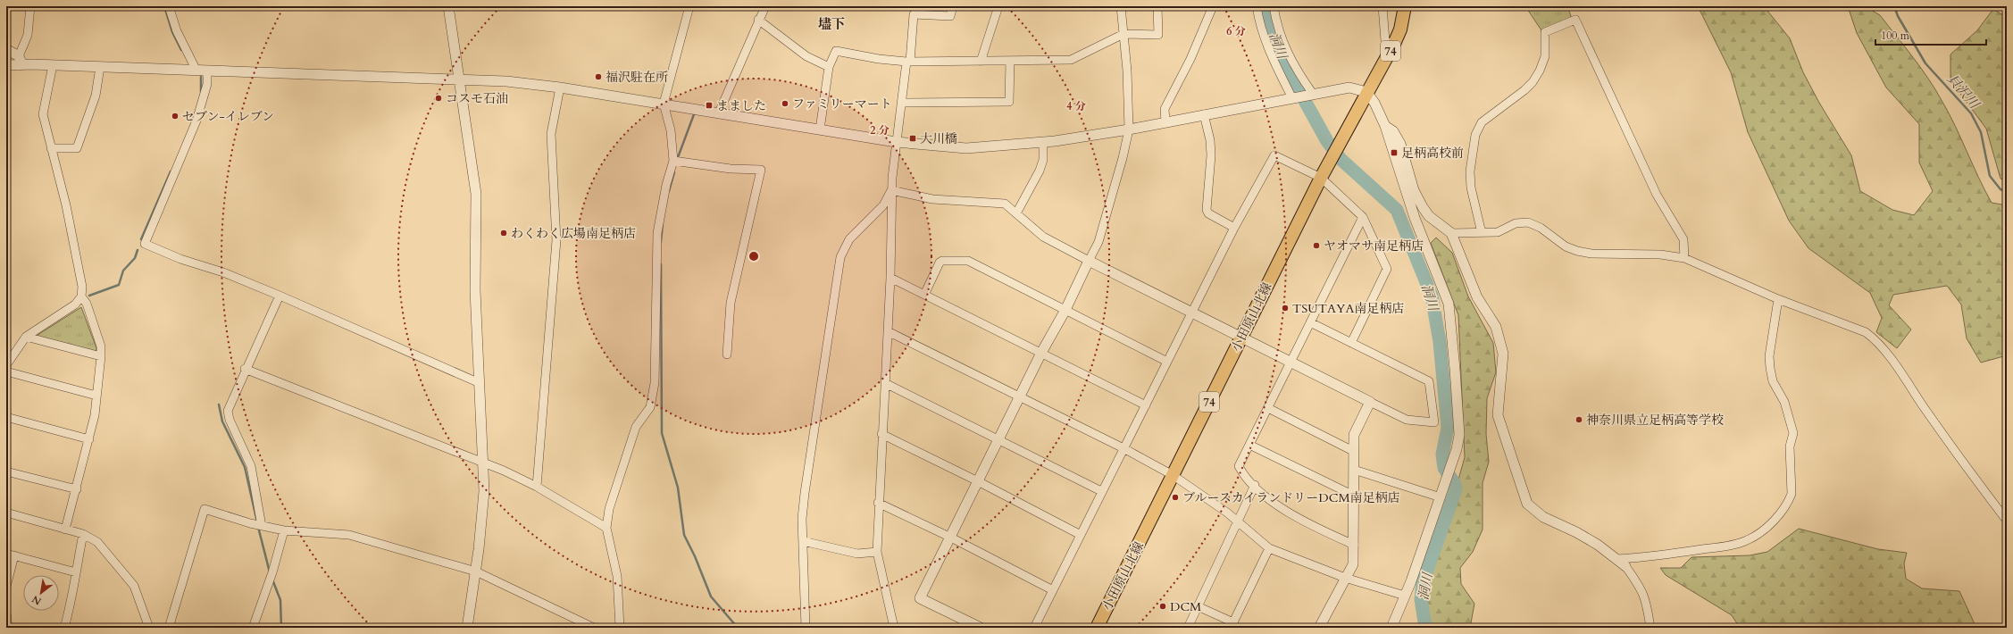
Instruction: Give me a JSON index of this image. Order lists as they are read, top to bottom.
{
  "streets": {
    "main road": ["74", "小田原山北線"]
  },
  "districts": ["壗下"],
  "water": ["洞川", "貝沢川"],
  "places": {
    "other": [
      "福沢駐在所",
      "コスモ石油",
      "ファミリーマート",
      "セブン-イレブン",
      "わくわく広場南足柄店",
      "ヤオマサ南足柄店",
      "TSUTAYA南足柄店",
      "神奈川県立足柄高等学校",
      "ブルースカイランドリーDCM南足柄店",
      "DCM"
    ],
    "transit": ["まました", "大川橋", "足柄高校前"]
  },
  "scale_bar": "100 m",
  "north": "bottom left",
  "rings": ["6 分", "4 分", "2 分"]
}
